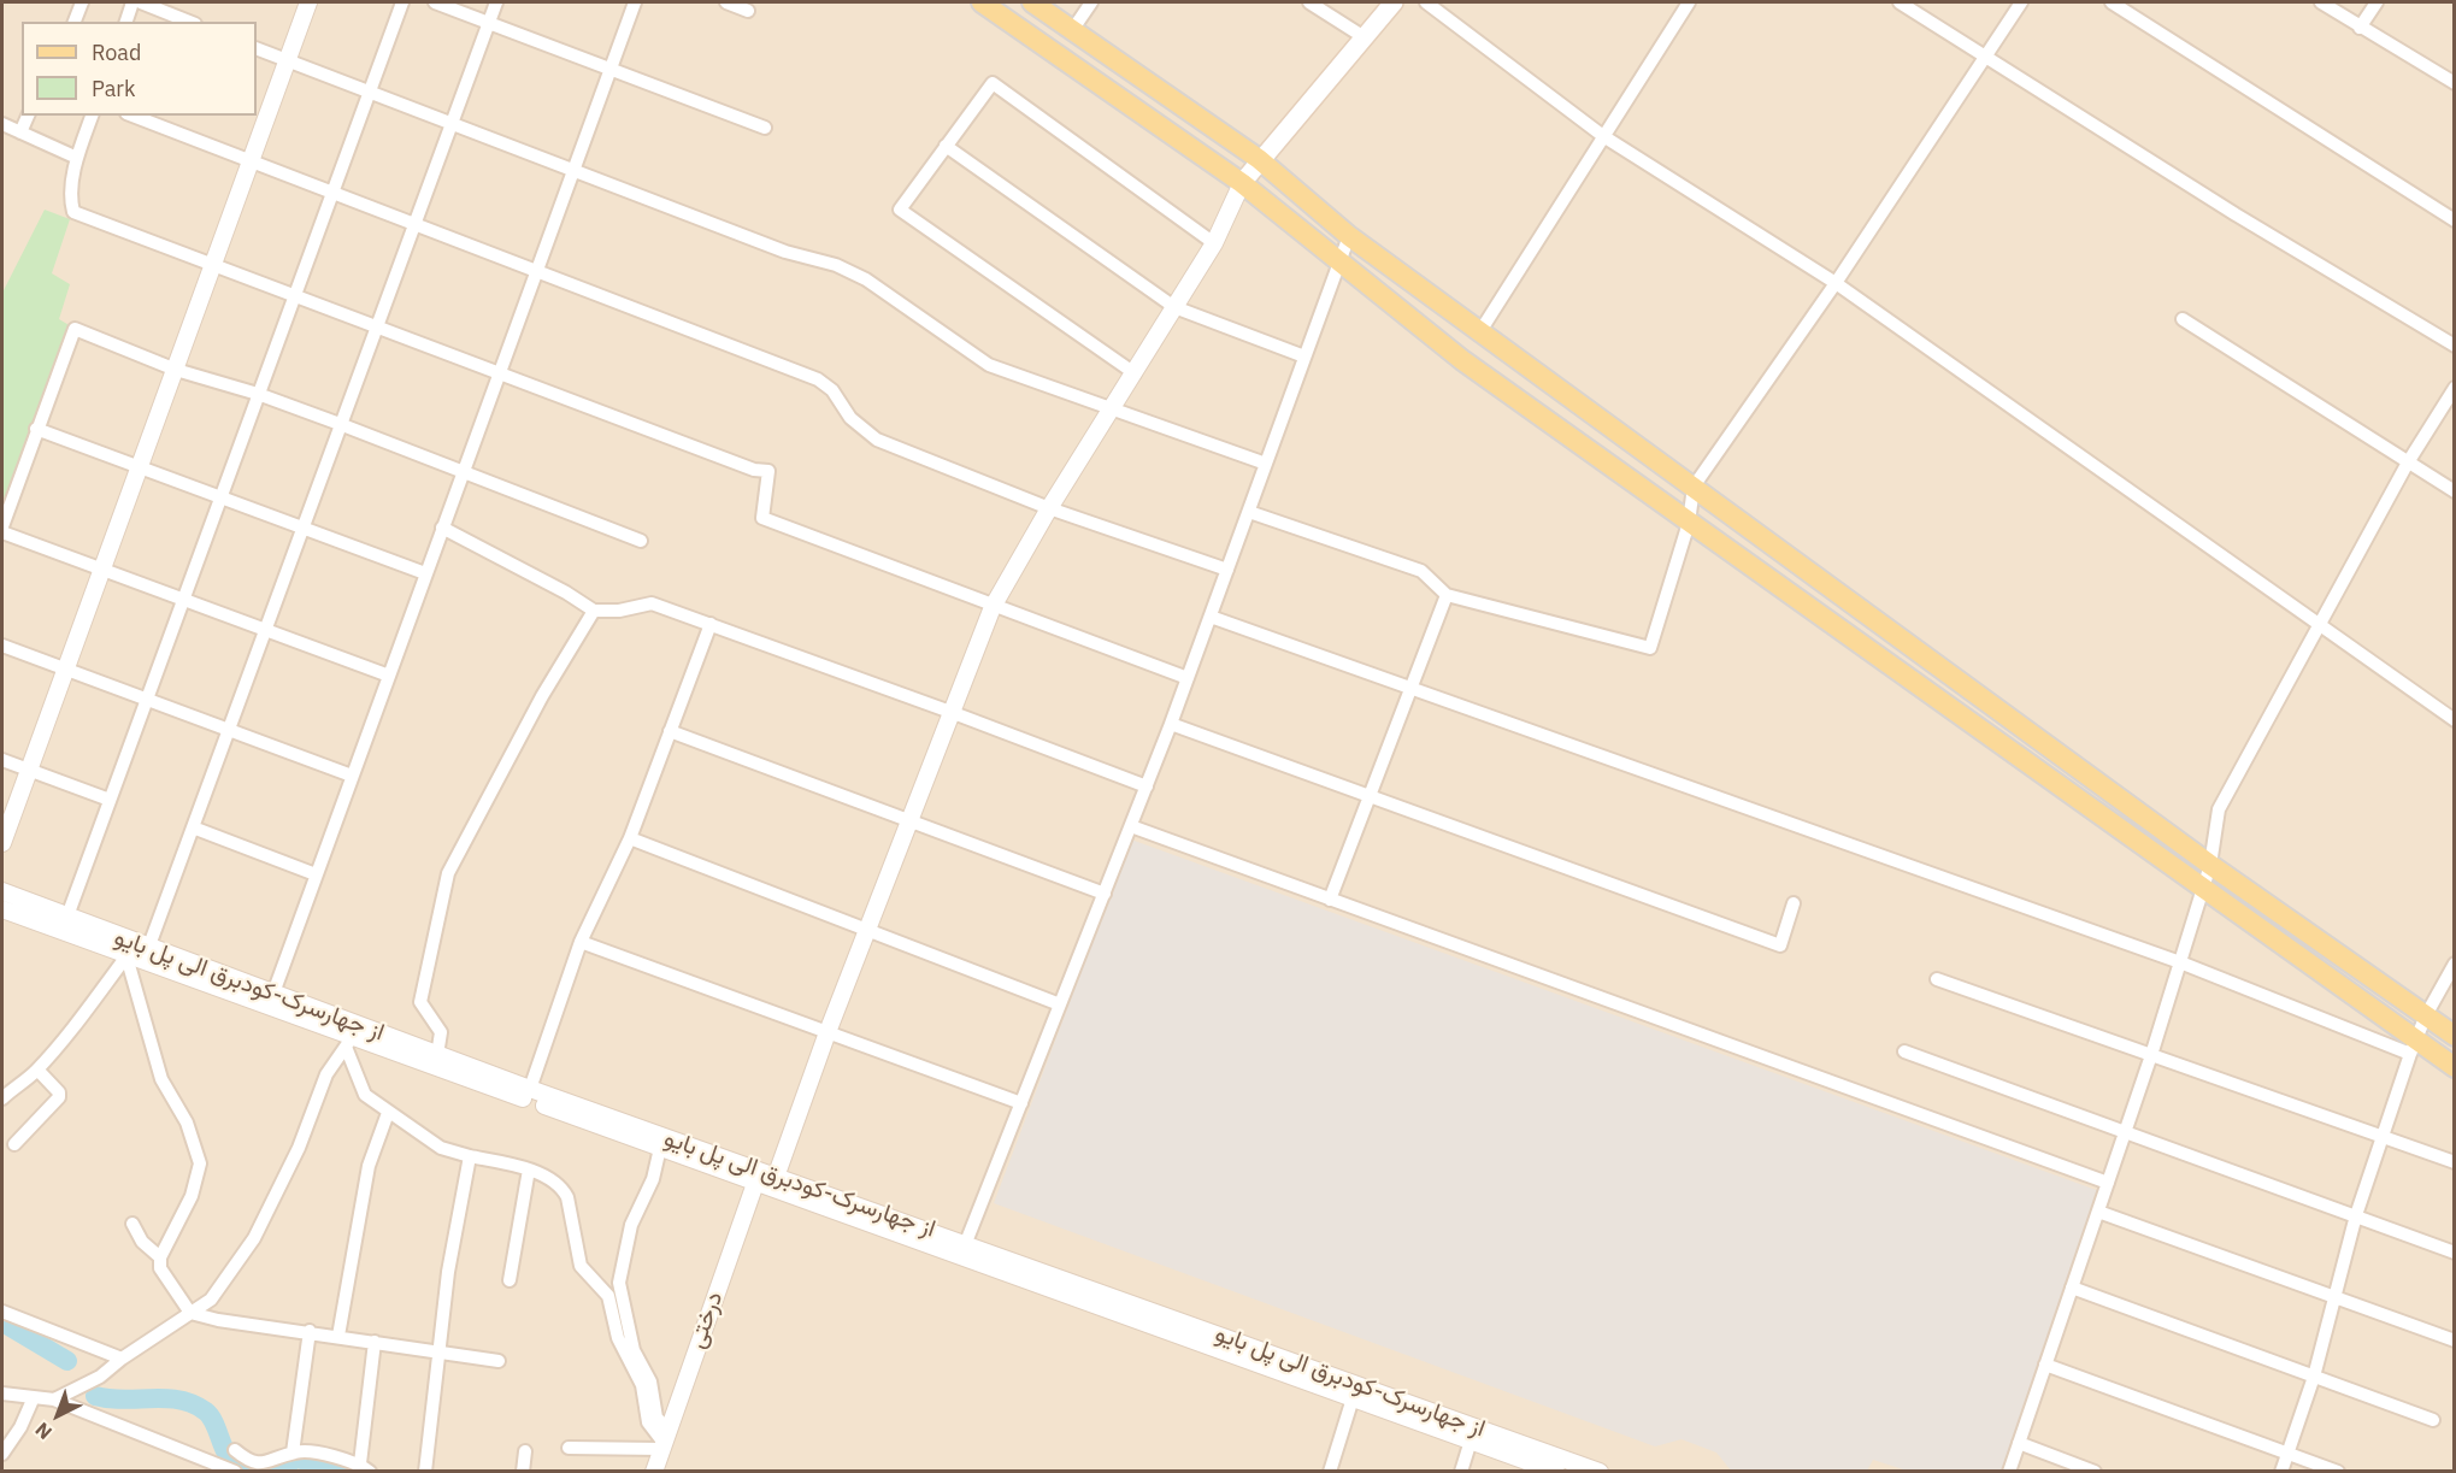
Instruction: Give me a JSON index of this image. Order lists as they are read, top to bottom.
{
  "streets": {
    "street": ["از جهارسرک-کودبرق الی پل بایو", "درختی"]
  },
  "crossings": [
    ["از جهارسرک-کودبرق الی پل بایو", "درختی"]
  ],
  "legend": ["Road", "Park"],
  "north": "bottom left"
}
